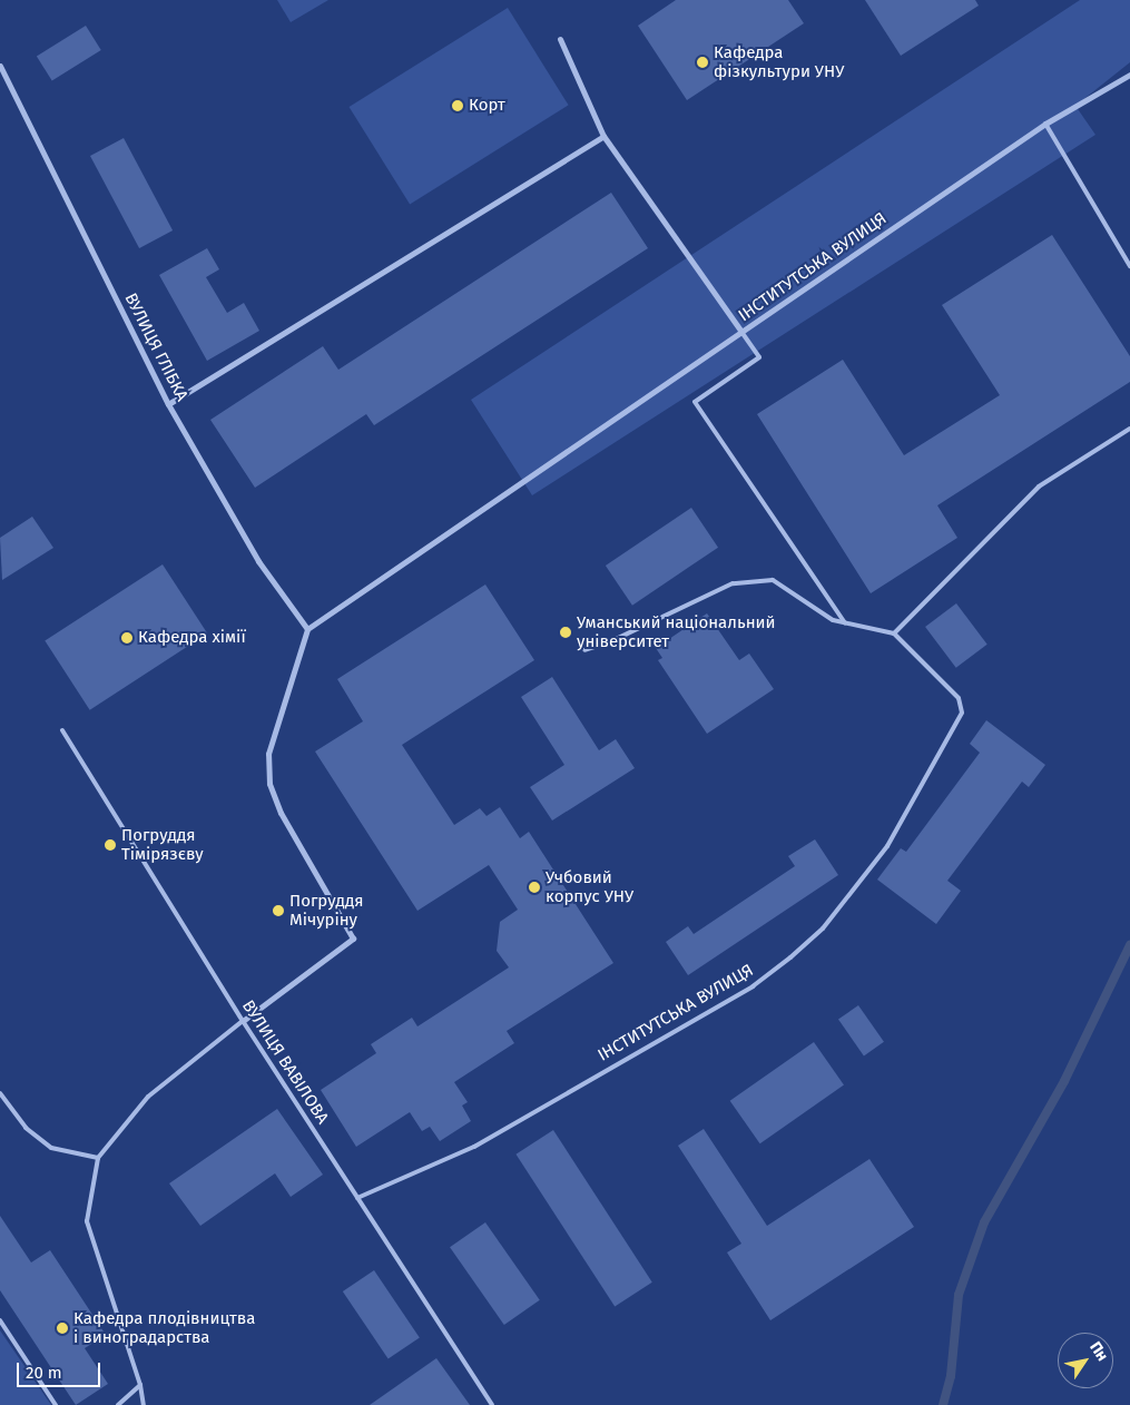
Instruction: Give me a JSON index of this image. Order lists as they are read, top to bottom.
{
  "streets": {
    "street": ["ІНСТИТУТСЬКА ВУЛИЦЯ", "ВУЛИЦЯ ГЛІБКА"],
    "lane": ["ВУЛИЦЯ ВАВІЛОВА"]
  },
  "crossings": [
    ["ІНСТИТУТСЬКА ВУЛИЦЯ", "ВУЛИЦЯ ВАВІЛОВА"]
  ],
  "places": [
    "Кафедра фізкультури УНУ",
    "Корт",
    "Уманський національний університет",
    "Кафедра хімії",
    "Погруддя Тімірязєву",
    "Учбовий корпус УНУ",
    "Погруддя Мічуріну",
    "Кафедра плодівництва і виноградарства"
  ],
  "scale_bar": "20 m",
  "north": "top right"
}
